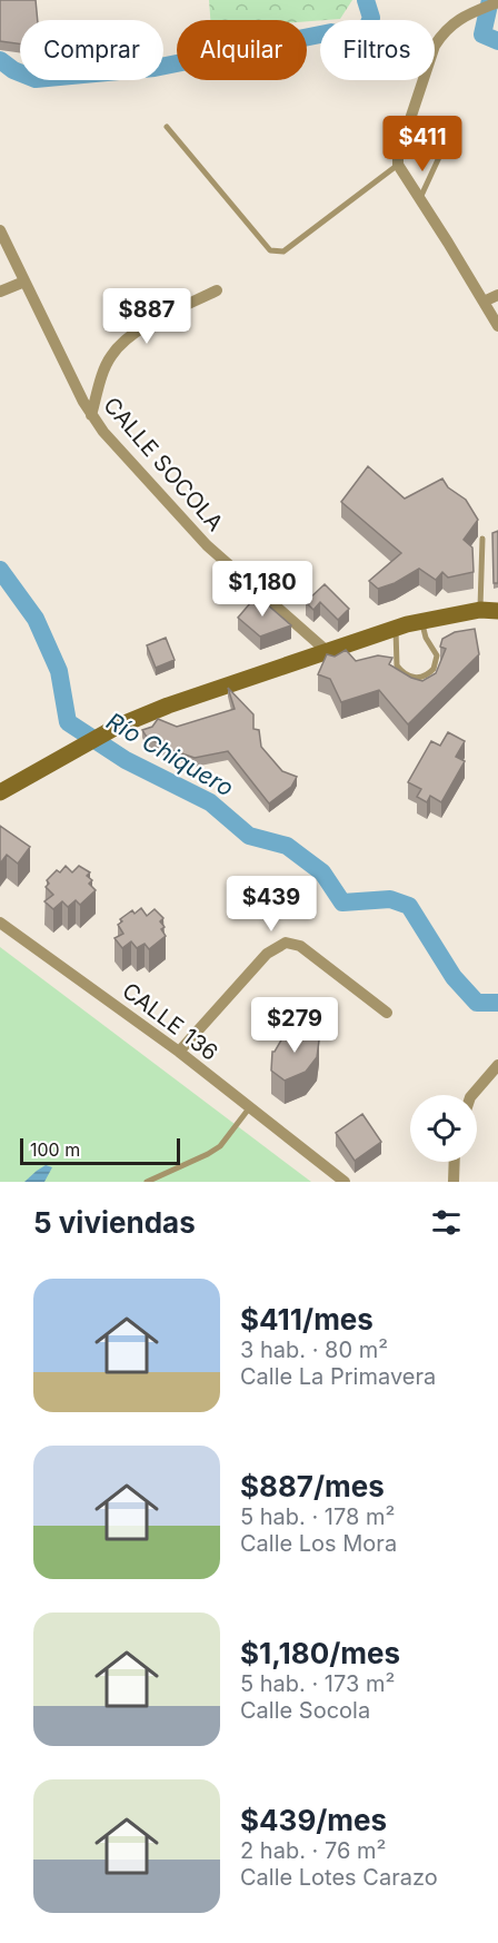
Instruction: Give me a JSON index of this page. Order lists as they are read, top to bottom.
{
  "streets": {
    "street": ["CALLE SOCOLA", "CALLE 136"]
  },
  "water": ["Río Chiquero"],
  "scale_bar": "100 m",
  "page": {
    "chip": ["Comprar", "Alquilar", "Filtros"],
    "price": [
      "$411",
      "$887",
      "$1,180",
      "$439",
      "$279"
    ],
    "scale": "100 m",
    "heading": "5 viviendas",
    "list": [
      {
        "name": "$411/mes",
        "note": "3 hab. · 80 m² · Calle La Primavera"
      },
      {
        "name": "$887/mes",
        "note": "5 hab. · 178 m² · Calle Los Mora"
      },
      {
        "name": "$1,180/mes",
        "note": "5 hab. · 173 m² · Calle Socola"
      },
      {
        "name": "$439/mes",
        "note": "2 hab. · 76 m² · Calle Lotes Carazo"
      }
    ]
  }
}
